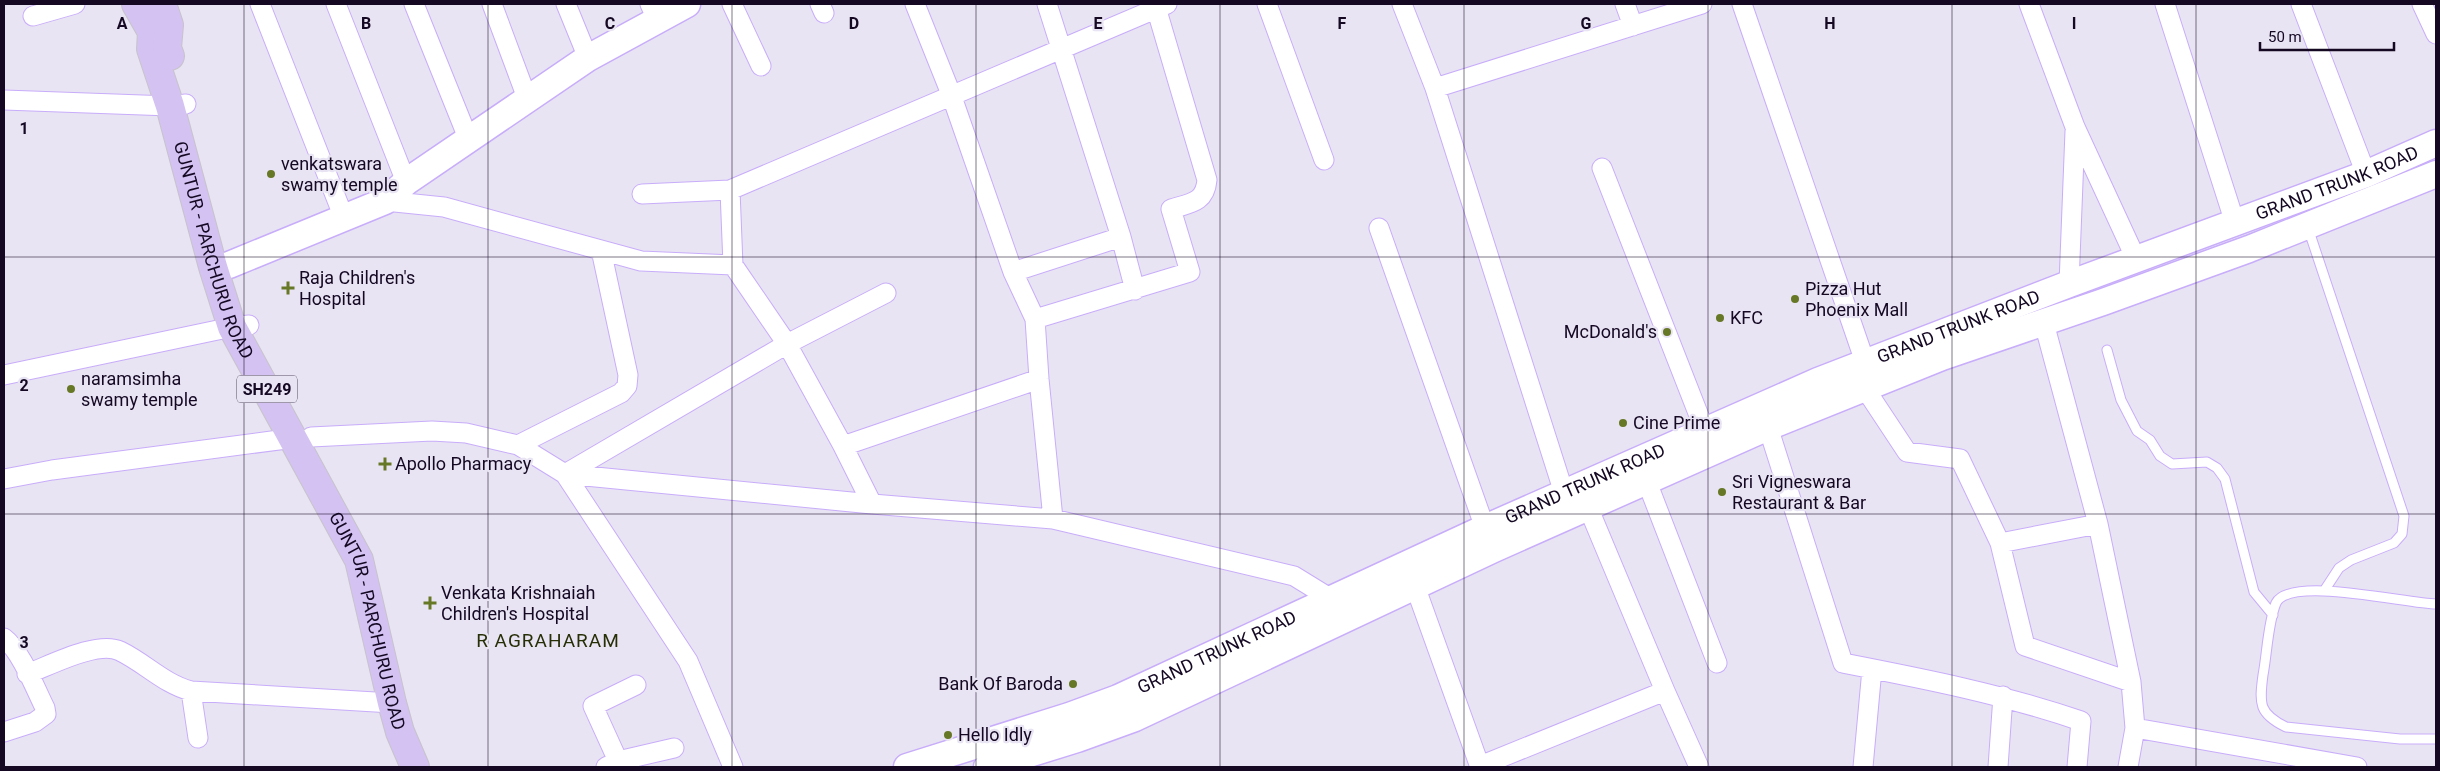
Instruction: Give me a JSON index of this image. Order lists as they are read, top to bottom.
{
  "streets": {
    "main road": ["GRAND TRUNK ROAD", "GUNTUR - PARCHURU ROAD", "SH249"]
  },
  "districts": ["R AGRAHARAM"],
  "places": {
    "other": [
      "venkatswara swamy temple",
      "Pizza Hut Phoenix Mall",
      "KFC",
      "McDonald's",
      "naramsimha swamy temple",
      "Cine Prime",
      "Sri Vigneswara Restaurant & Bar",
      "Bank Of Baroda",
      "Hello Idly"
    ],
    "health": ["Raja Children's Hospital", "Apollo Pharmacy", "Venkata Krishnaiah Children's Hospital"]
  },
  "scale_bar": "50 m",
  "grid": {
    "columns": [
      "A",
      "B",
      "C",
      "D",
      "E",
      "F",
      "G",
      "H",
      "I"
    ],
    "rows": ["1", "2", "3"]
  }
}
